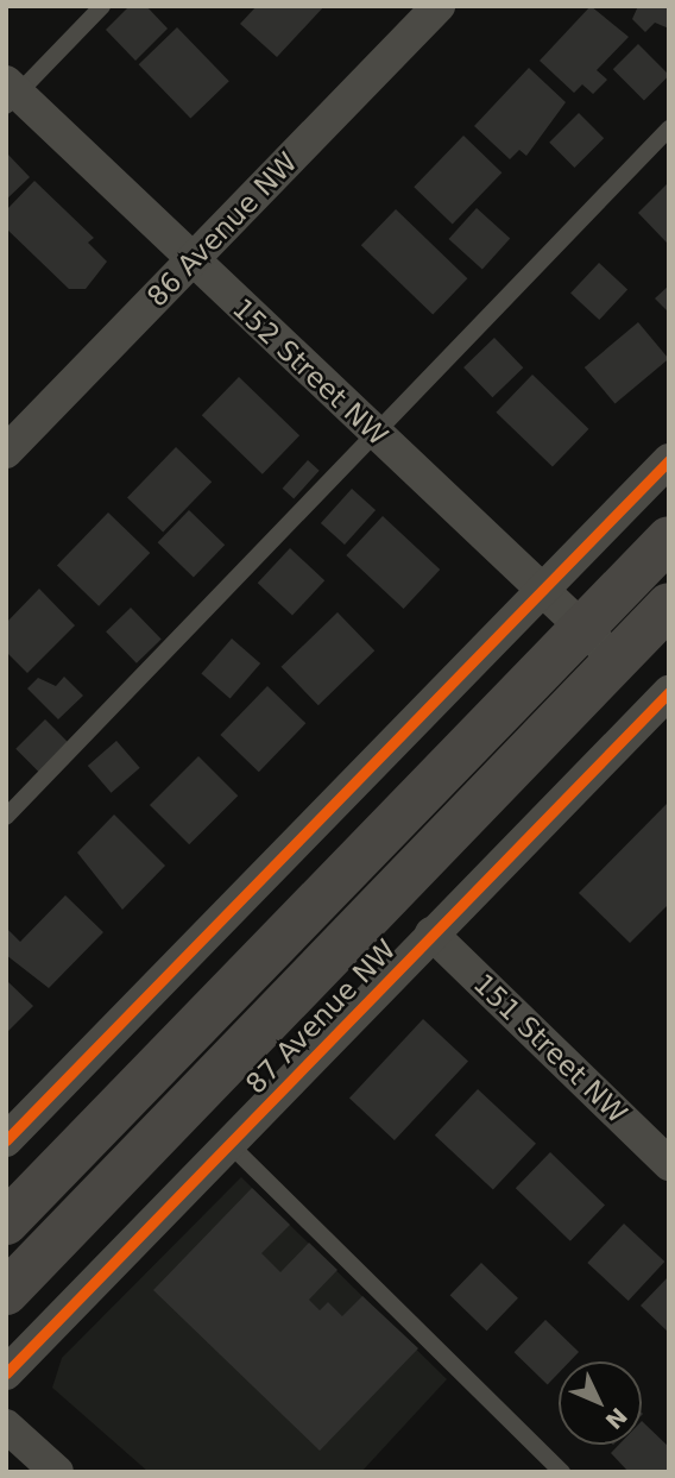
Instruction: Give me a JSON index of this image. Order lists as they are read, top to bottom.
{
  "streets": {
    "main road": ["87 Avenue NW"],
    "street": ["86 Avenue NW", "152 Street NW", "151 Street NW"]
  },
  "crossings": [
    ["86 Avenue NW", "152 Street NW"],
    ["152 Street NW", "87 Avenue NW"],
    ["87 Avenue NW", "151 Street NW"]
  ],
  "north": "bottom right"
}
